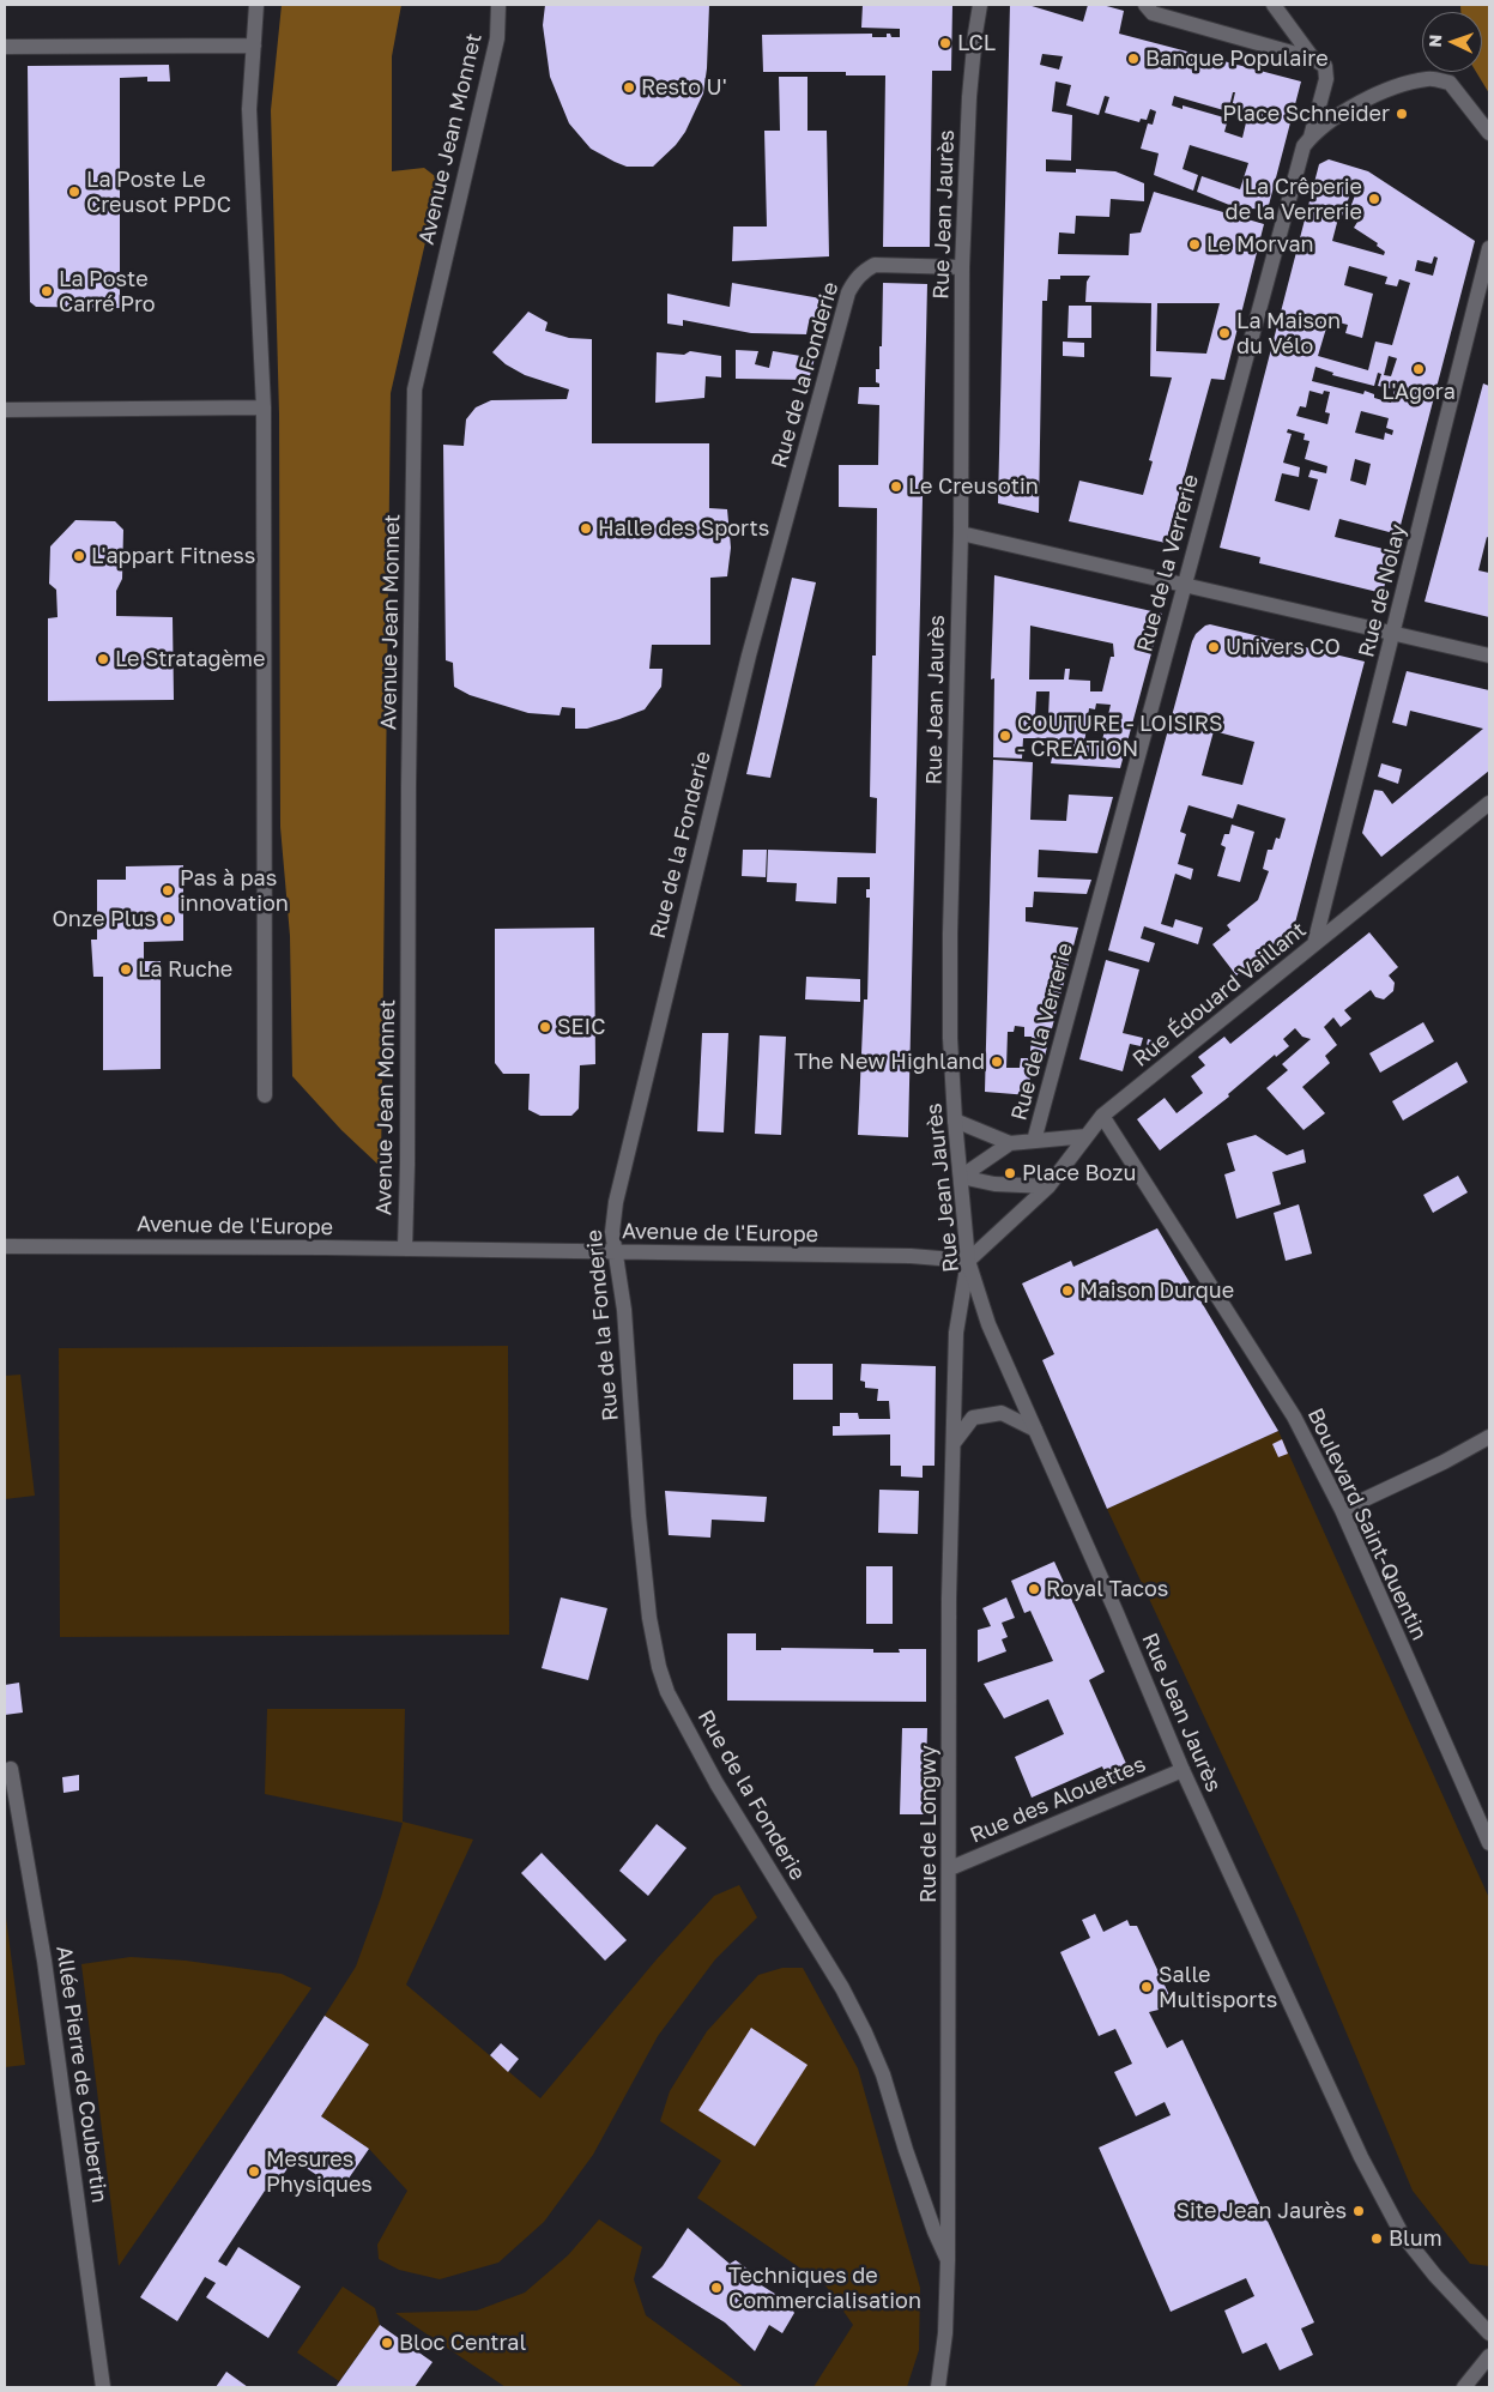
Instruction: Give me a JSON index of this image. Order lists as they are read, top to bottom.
{
  "streets": {
    "street": [
      "Avenue Jean Monnet",
      "Rue Jean Jaurès",
      "Rue de la Fonderie",
      "Rue de la Verrerie",
      "Rue de Nolay",
      "Rue Édouard Vaillant",
      "Avenue de l'Europe",
      "Boulevard Saint-Quentin",
      "Rue des Alouettes",
      "Rue de Longwy",
      "Allée Pierre de Coubertin"
    ]
  },
  "crossings": [
    ["Avenue Jean Monnet", "Avenue de l'Europe"],
    ["Rue Jean Jaurès", "Rue de la Fonderie"],
    ["Rue Jean Jaurès", "Rue Édouard Vaillant"],
    ["Rue Jean Jaurès", "Avenue de l'Europe"],
    ["Rue Jean Jaurès", "Rue des Alouettes"],
    ["Rue Jean Jaurès", "Rue de Longwy"],
    ["Rue de la Fonderie", "Avenue de l'Europe"],
    ["Rue de la Fonderie", "Rue de Longwy"],
    ["Rue de Nolay", "Rue Édouard Vaillant"],
    ["Rue Édouard Vaillant", "Avenue de l'Europe"],
    ["Rue Édouard Vaillant", "Boulevard Saint-Quentin"],
    ["Rue Édouard Vaillant", "Rue de Longwy"],
    ["Avenue de l'Europe", "Rue de Longwy"],
    ["Rue des Alouettes", "Rue de Longwy"]
  ],
  "places": [
    "LCL",
    "Banque Populaire",
    "Resto U'",
    "Place Schneider",
    "La Poste Le Creusot PPDC",
    "La Crêperie de la Verrerie",
    "Le Morvan",
    "La Poste Carré Pro",
    "La Maison du Vélo",
    "L'Agora",
    "Le Creusotin",
    "Halle des Sports",
    "L'appart Fitness",
    "Univers CO",
    "Le Stratagème",
    "COUTURE - LOISIRS - CREATION",
    "Pas à pas innovation",
    "Onze Plus",
    "La Ruche",
    "SEIC",
    "The New Highland",
    "Place Bozu",
    "Maison Durque",
    "Royal Tacos",
    "Salle Multisports",
    "Mesures Physiques",
    "Site Jean Jaurès",
    "Blum",
    "Techniques de Commercialisation",
    "Bloc Central"
  ],
  "north": "left"
}
